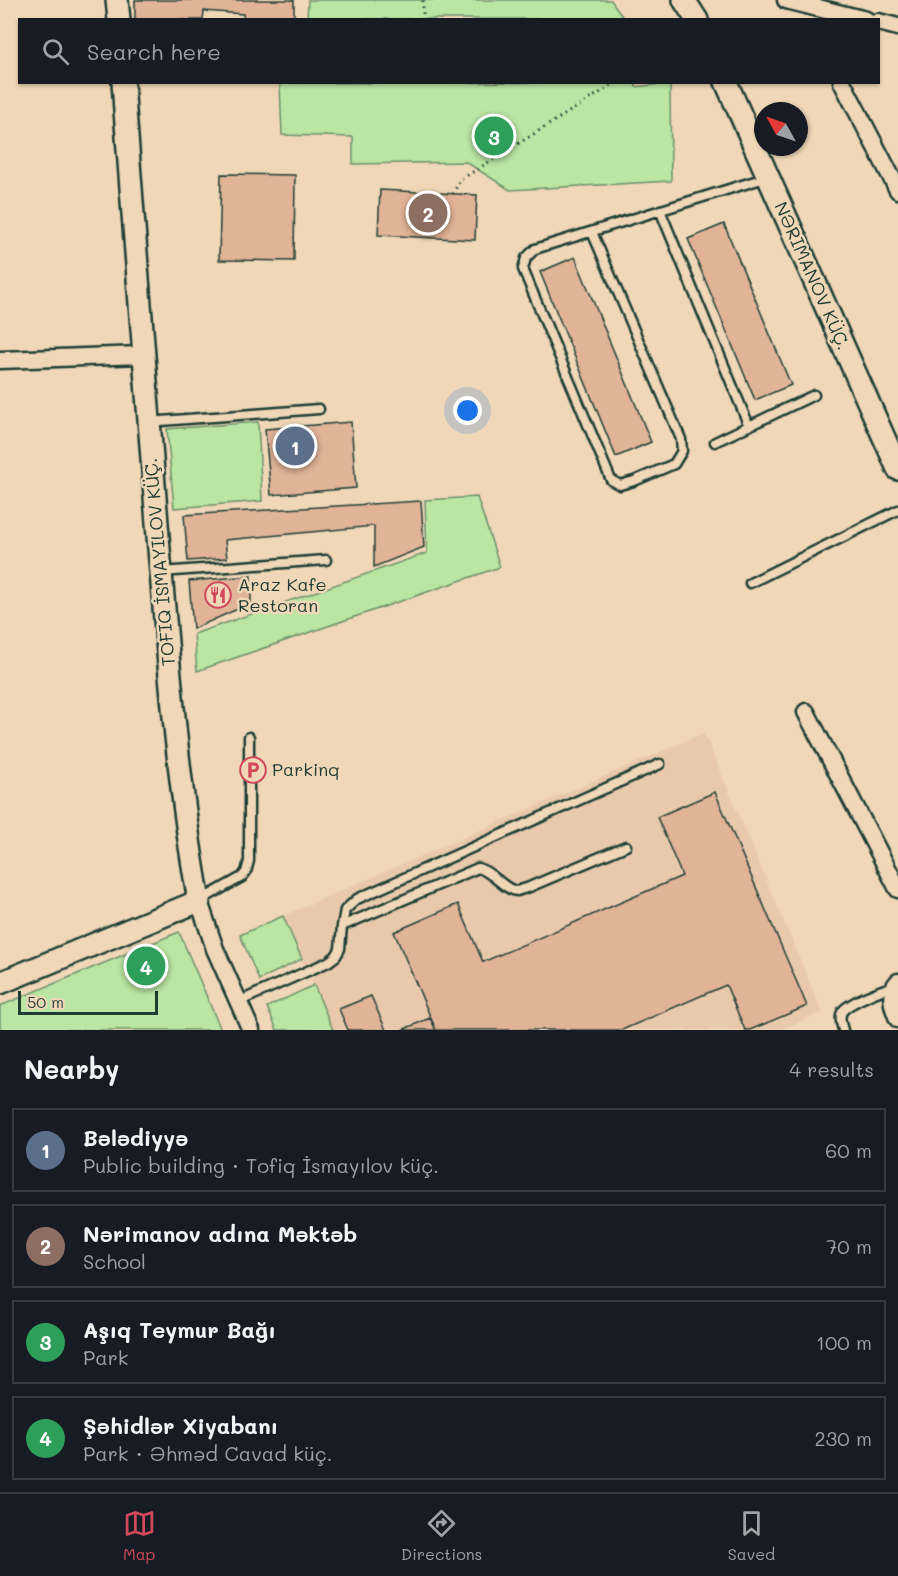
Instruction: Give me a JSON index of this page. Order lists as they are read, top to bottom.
{
  "streets": {
    "street": ["NƏRIMANOV KÜÇ."]
  },
  "places": {
    "restaurant": ["Araz Kafe Restoran"],
    "parking": ["Parkinq"]
  },
  "scale_bar": "50 m",
  "north": "top left",
  "page": {
    "search": "Search here",
    "pins": [
      "3",
      "2",
      "1",
      "4"
    ],
    "scale": "50 m",
    "heading": ["Nearby", "4 results"],
    "list": [
      {
        "mark": "1",
        "name": "Bələdiyyə",
        "note": "Public building · Tofiq İsmayılov küç.",
        "value": "60 m"
      },
      {
        "mark": "2",
        "name": "Nərimanov adına Məktəb",
        "note": "School",
        "value": "70 m"
      },
      {
        "mark": "3",
        "name": "Aşıq Teymur Bağı",
        "note": "Park",
        "value": "100 m"
      },
      {
        "mark": "4",
        "name": "Şəhidlər Xiyabanı",
        "note": "Park · Əhməd Cavad küç.",
        "value": "230 m"
      }
    ],
    "nav": ["Map", "Directions", "Saved"]
  }
}
